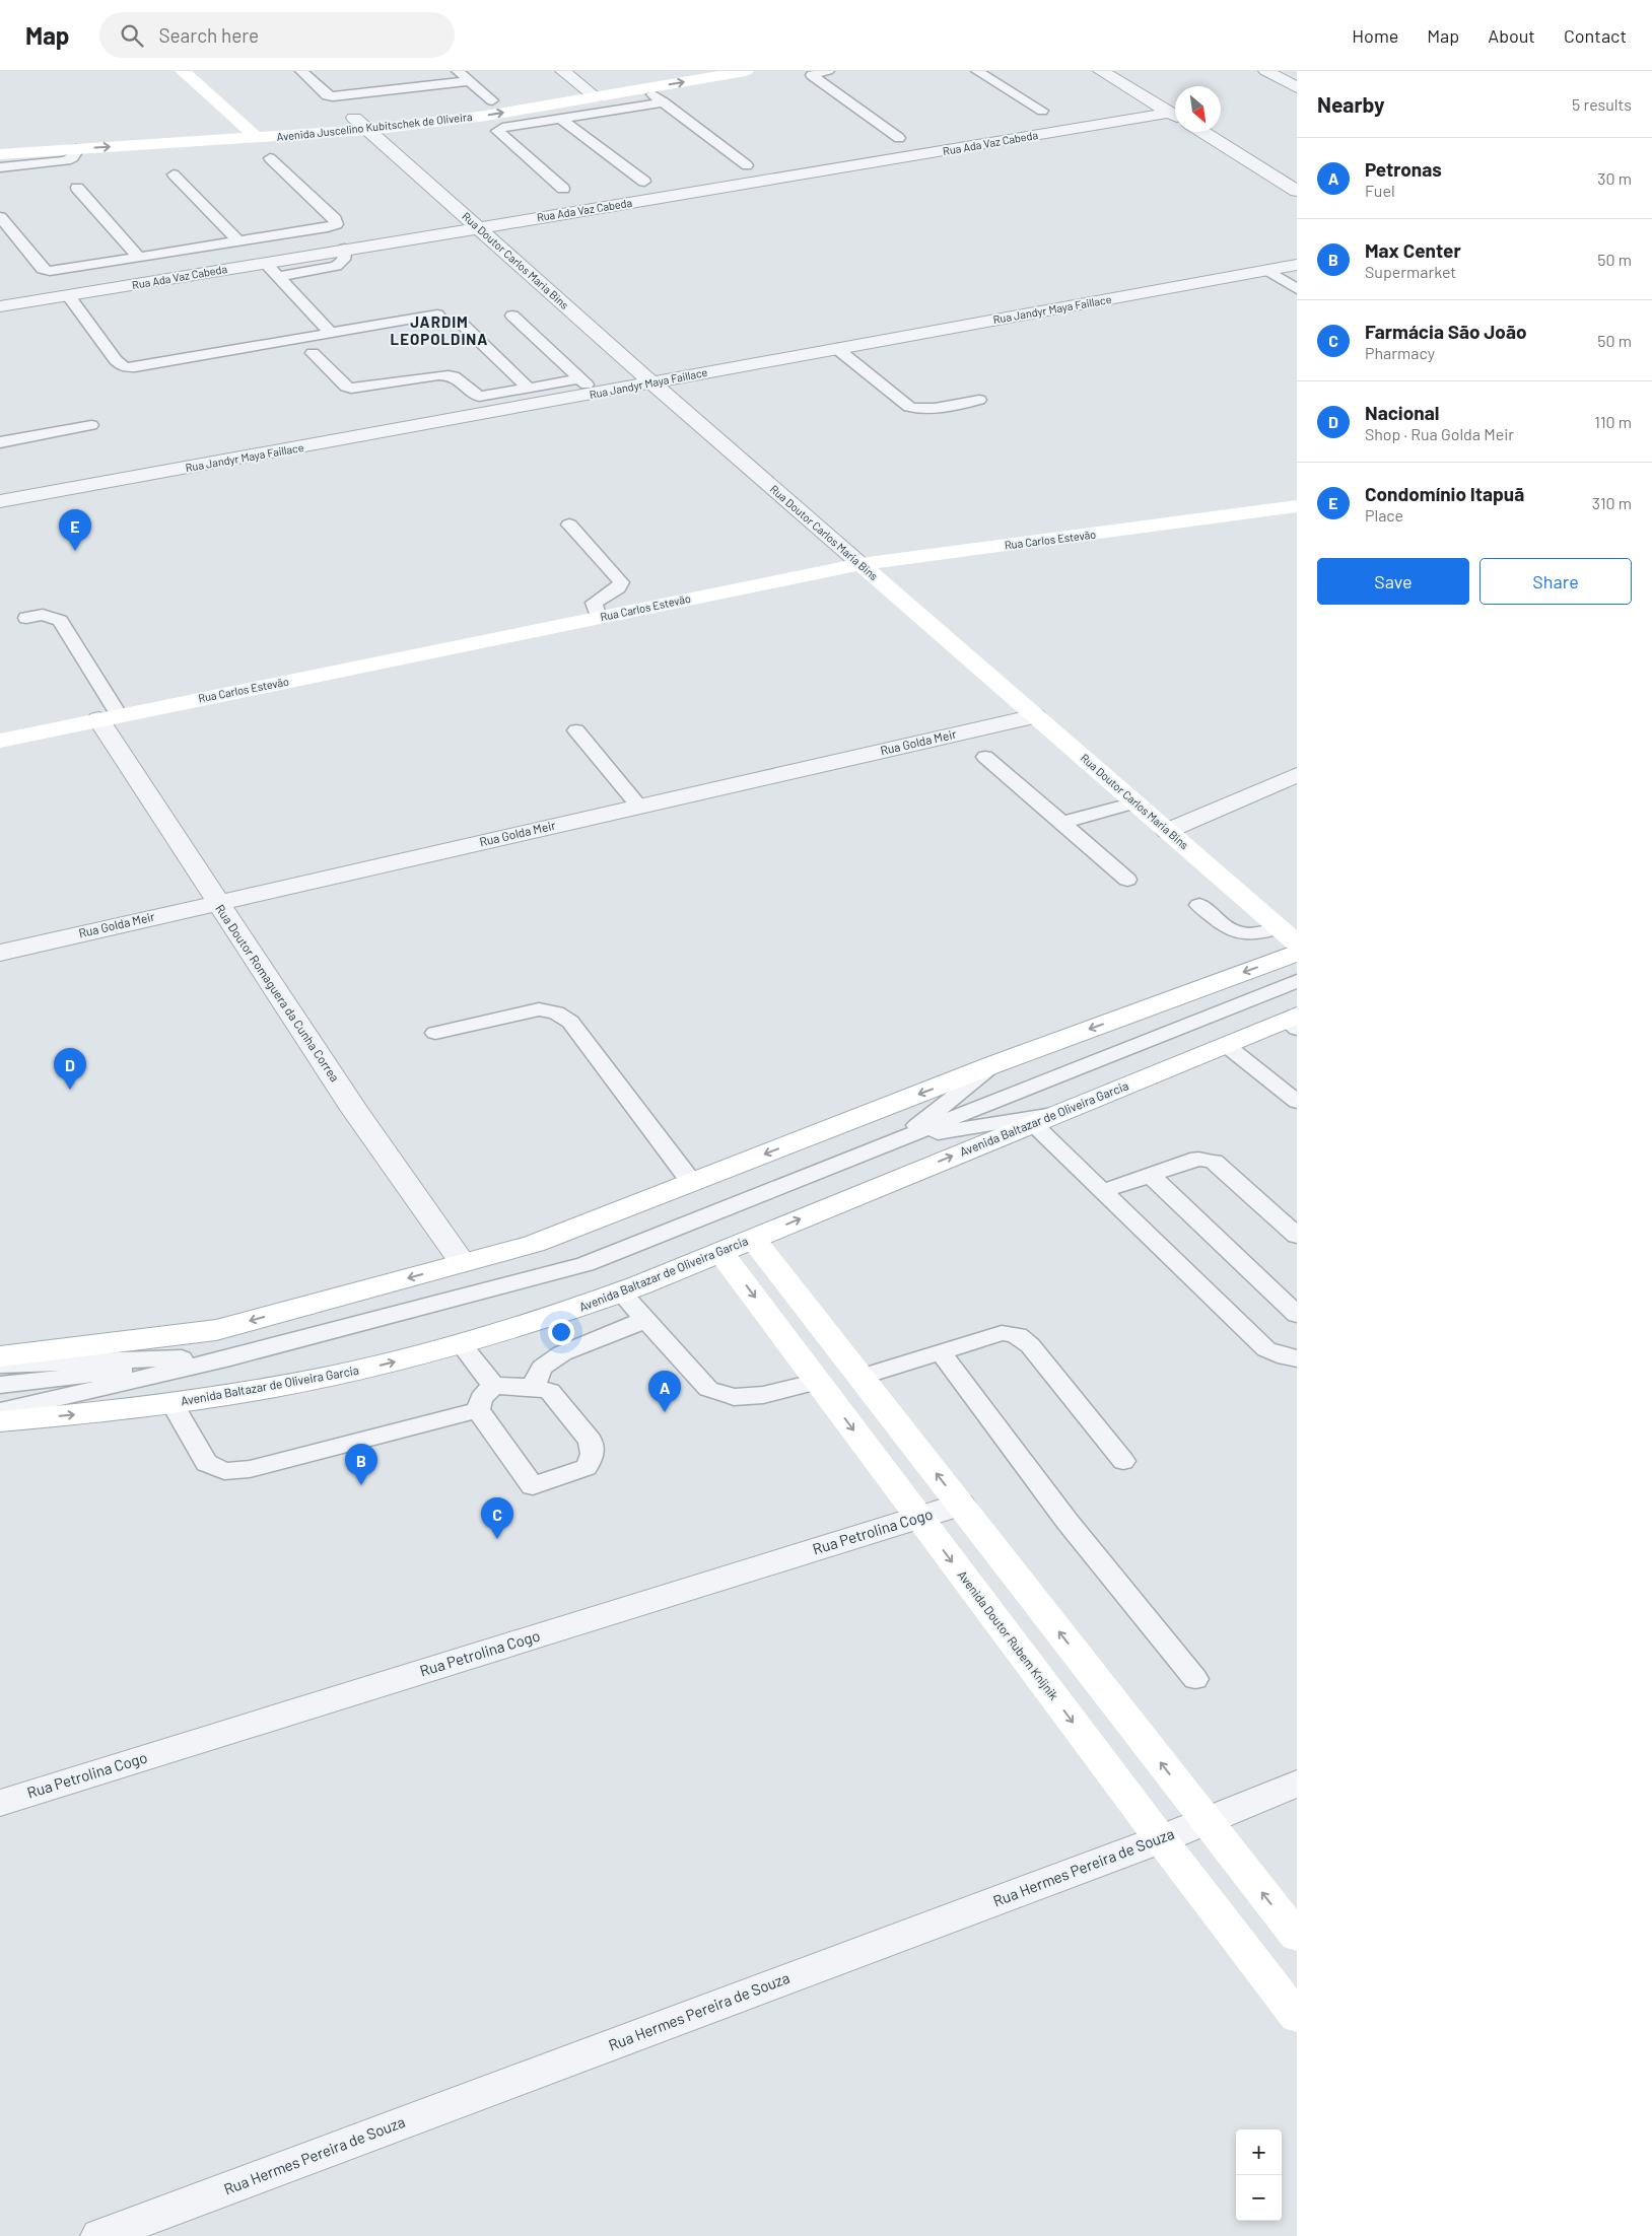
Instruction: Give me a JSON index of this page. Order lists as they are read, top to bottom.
{
  "streets": {
    "main road": [
      "Avenida Juscelino Kubitschek de Oliveira",
      "Rua Doutor Carlos Maria Bins",
      "Rua Carlos Estevão",
      "Avenida Baltazar de Oliveira Garcia",
      "Avenida Doutor Rubem Knijnik"
    ],
    "street": [
      "Rua Ada Vaz Cabeda",
      "Rua Jandyr Maya Faillace",
      "Rua Golda Meir",
      "Rua Doutor Romaguera da Cunha Correa",
      "Rua Petrolina Cogo",
      "Rua Hermes Pereira de Souza"
    ]
  },
  "crossings": [
    ["Avenida Juscelino Kubitschek de Oliveira", "Rua Doutor Carlos Maria Bins"],
    ["Rua Ada Vaz Cabeda", "Rua Doutor Carlos Maria Bins"],
    ["Rua Doutor Carlos Maria Bins", "Rua Jandyr Maya Faillace"],
    ["Rua Doutor Carlos Maria Bins", "Rua Carlos Estevão"],
    ["Rua Doutor Carlos Maria Bins", "Rua Golda Meir"],
    ["Rua Carlos Estevão", "Rua Doutor Romaguera da Cunha Correa"],
    ["Rua Golda Meir", "Rua Doutor Romaguera da Cunha Correa"],
    ["Avenida Baltazar de Oliveira Garcia", "Avenida Doutor Rubem Knijnik"],
    ["Rua Petrolina Cogo", "Avenida Doutor Rubem Knijnik"],
    ["Avenida Doutor Rubem Knijnik", "Rua Hermes Pereira de Souza"]
  ],
  "districts": ["JARDIM LEOPOLDINA"],
  "north": "bottom right",
  "page": {
    "header": "Map",
    "search": "Search here",
    "nav": [
      "Home",
      "Map",
      "About",
      "Contact"
    ],
    "heading": ["Nearby", "5 results"],
    "list": [
      {
        "mark": "A",
        "name": "Petronas",
        "note": "Fuel",
        "value": "30 m"
      },
      {
        "mark": "B",
        "name": "Max Center",
        "note": "Supermarket",
        "value": "50 m"
      },
      {
        "mark": "C",
        "name": "Farmácia São João",
        "note": "Pharmacy",
        "value": "50 m"
      },
      {
        "mark": "D",
        "name": "Nacional",
        "note": "Shop · Rua Golda Meir",
        "value": "110 m"
      },
      {
        "mark": "E",
        "name": "Condomínio Itapuã",
        "note": "Place",
        "value": "310 m"
      }
    ],
    "pins": [
      "E",
      "D",
      "A",
      "B",
      "C"
    ],
    "buttons": ["Save", "Share"],
    "map_buttons": ["+", "−"]
  }
}
